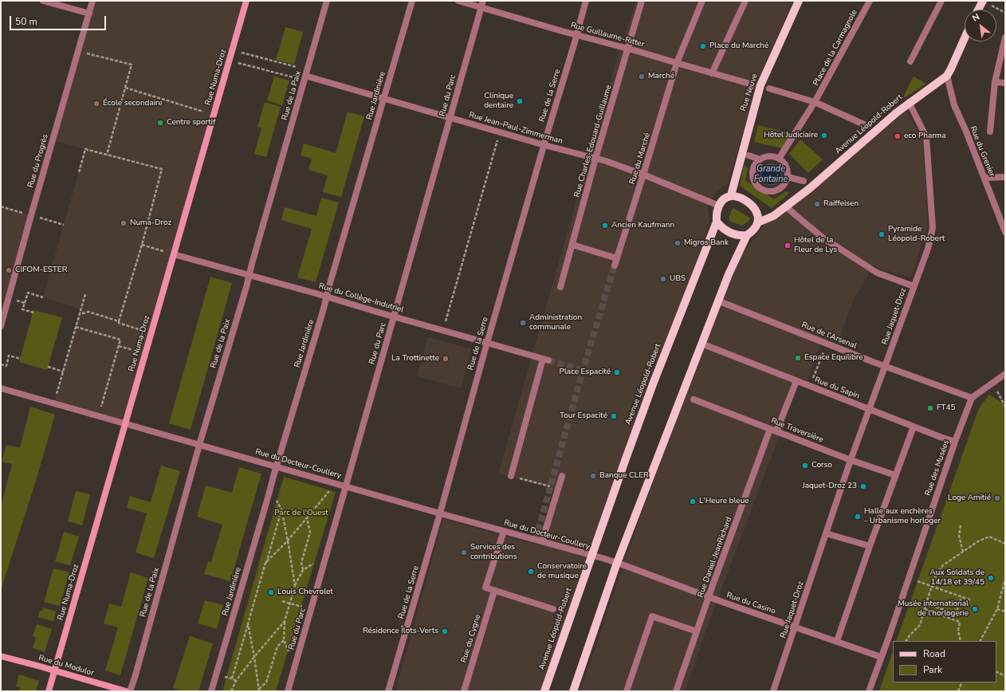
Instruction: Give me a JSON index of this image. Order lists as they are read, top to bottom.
{
  "streets": {
    "main road": [
      "Rue Numa-Droz",
      "Rue Neuve",
      "Avenue Léopold-Robert",
      "Rue du Modulor"
    ],
    "street": [
      "Rue Guillaume-Ritter",
      "Place de la Carmagnole",
      "Rue de la Paix",
      "Rue Jardinière",
      "Rue du Parc",
      "Rue de la Serre",
      "Rue Jean-Paul-Zimmerman",
      "Rue Charles-Edouard-Guillaume",
      "Rue du Grenier",
      "Rue du Marché",
      "Rue du Progrès",
      "Rue du Collège-Indutriel",
      "Rue Jaquet-Droz",
      "Rue de l'Arsenal",
      "Rue du Sapin",
      "Rue Traversière",
      "Rue du Docteur-Coullery",
      "Rue des Musées",
      "Rue Daniel-JeanRichard",
      "Rue du Casino",
      "Rue du Cygne"
    ]
  },
  "crossings": [
    ["Rue Guillaume-Ritter", "Rue du Parc"],
    ["Rue Guillaume-Ritter", "Rue de la Serre"],
    ["Rue Guillaume-Ritter", "Rue Charles-Edouard-Guillaume"],
    ["Rue Guillaume-Ritter", "Rue du Marché"],
    ["Rue Numa-Droz", "Rue du Collège-Indutriel"],
    ["Rue Numa-Droz", "Rue du Docteur-Coullery"],
    ["Rue Numa-Droz", "Rue du Modulor"],
    ["Rue Neuve", "Avenue Léopold-Robert"],
    ["Rue Neuve", "Rue Jean-Paul-Zimmerman"],
    ["Rue de la Paix", "Rue Jean-Paul-Zimmerman"],
    ["Rue de la Paix", "Rue du Collège-Indutriel"],
    ["Rue de la Paix", "Rue du Docteur-Coullery"],
    ["Rue Jardinière", "Rue Jean-Paul-Zimmerman"],
    ["Rue Jardinière", "Rue du Collège-Indutriel"],
    ["Rue Jardinière", "Rue du Docteur-Coullery"],
    ["Rue du Parc", "Rue Jean-Paul-Zimmerman"],
    ["Rue du Parc", "Rue du Collège-Indutriel"],
    ["Rue du Parc", "Rue du Docteur-Coullery"],
    ["Rue de la Serre", "Rue Jean-Paul-Zimmerman"],
    ["Rue de la Serre", "Rue du Collège-Indutriel"],
    ["Rue de la Serre", "Rue du Docteur-Coullery"],
    ["Avenue Léopold-Robert", "Rue Jean-Paul-Zimmerman"],
    ["Avenue Léopold-Robert", "Rue du Grenier"],
    ["Avenue Léopold-Robert", "Rue Jaquet-Droz"],
    ["Avenue Léopold-Robert", "Rue du Docteur-Coullery"],
    ["Rue Jean-Paul-Zimmerman", "Rue Charles-Edouard-Guillaume"],
    ["Rue Jean-Paul-Zimmerman", "Rue du Marché"],
    ["Rue Jaquet-Droz", "Rue de l'Arsenal"],
    ["Rue Jaquet-Droz", "Rue du Sapin"],
    ["Rue Jaquet-Droz", "Rue Traversière"],
    ["Rue Jaquet-Droz", "Rue du Casino"],
    ["Rue de l'Arsenal", "Rue des Musées"],
    ["Rue du Sapin", "Rue des Musées"],
    ["Rue du Sapin", "Rue Daniel-JeanRichard"],
    ["Rue Traversière", "Rue Daniel-JeanRichard"],
    ["Rue des Musées", "Rue du Casino"],
    ["Rue Daniel-JeanRichard", "Rue du Casino"]
  ],
  "water": ["Grande Fontaine"],
  "parks": ["Parc de l'Ouest"],
  "places": [
    "Place du Marché",
    "Marché",
    "Clinique dentaire",
    "École secondaire",
    "Centre sportif",
    "Hôtel Judiciaire",
    "eco Pharma",
    "Raiffeisen",
    "Numa-Droz",
    "Ancien Kaufmann",
    "Pyramide Léopold-Robert",
    "Migros Bank",
    "Hôtel de la Fleur de Lys",
    "CIFOM-ESTER",
    "UBS",
    "Administration communale",
    "Espace Equilibre",
    "La Trottinette",
    "Place Espacité",
    "FT45",
    "Tour Espacité",
    "Corso",
    "Banque CLER",
    "Jaquet-Droz 23",
    "Loge Amitié",
    "L'Heure bleue",
    "Halle aux enchères - Urbanisme horloger",
    "Services des contributions",
    "Conservatoire de musique",
    "Aux Soldats de 14/18 et 39/45",
    "Louis Chevrolet",
    "Musée international de l'horlogerie",
    "Résidence Îlots-Verts"
  ],
  "legend": ["Road", "Park"],
  "scale_bar": "50 m",
  "north": "top left"
}
